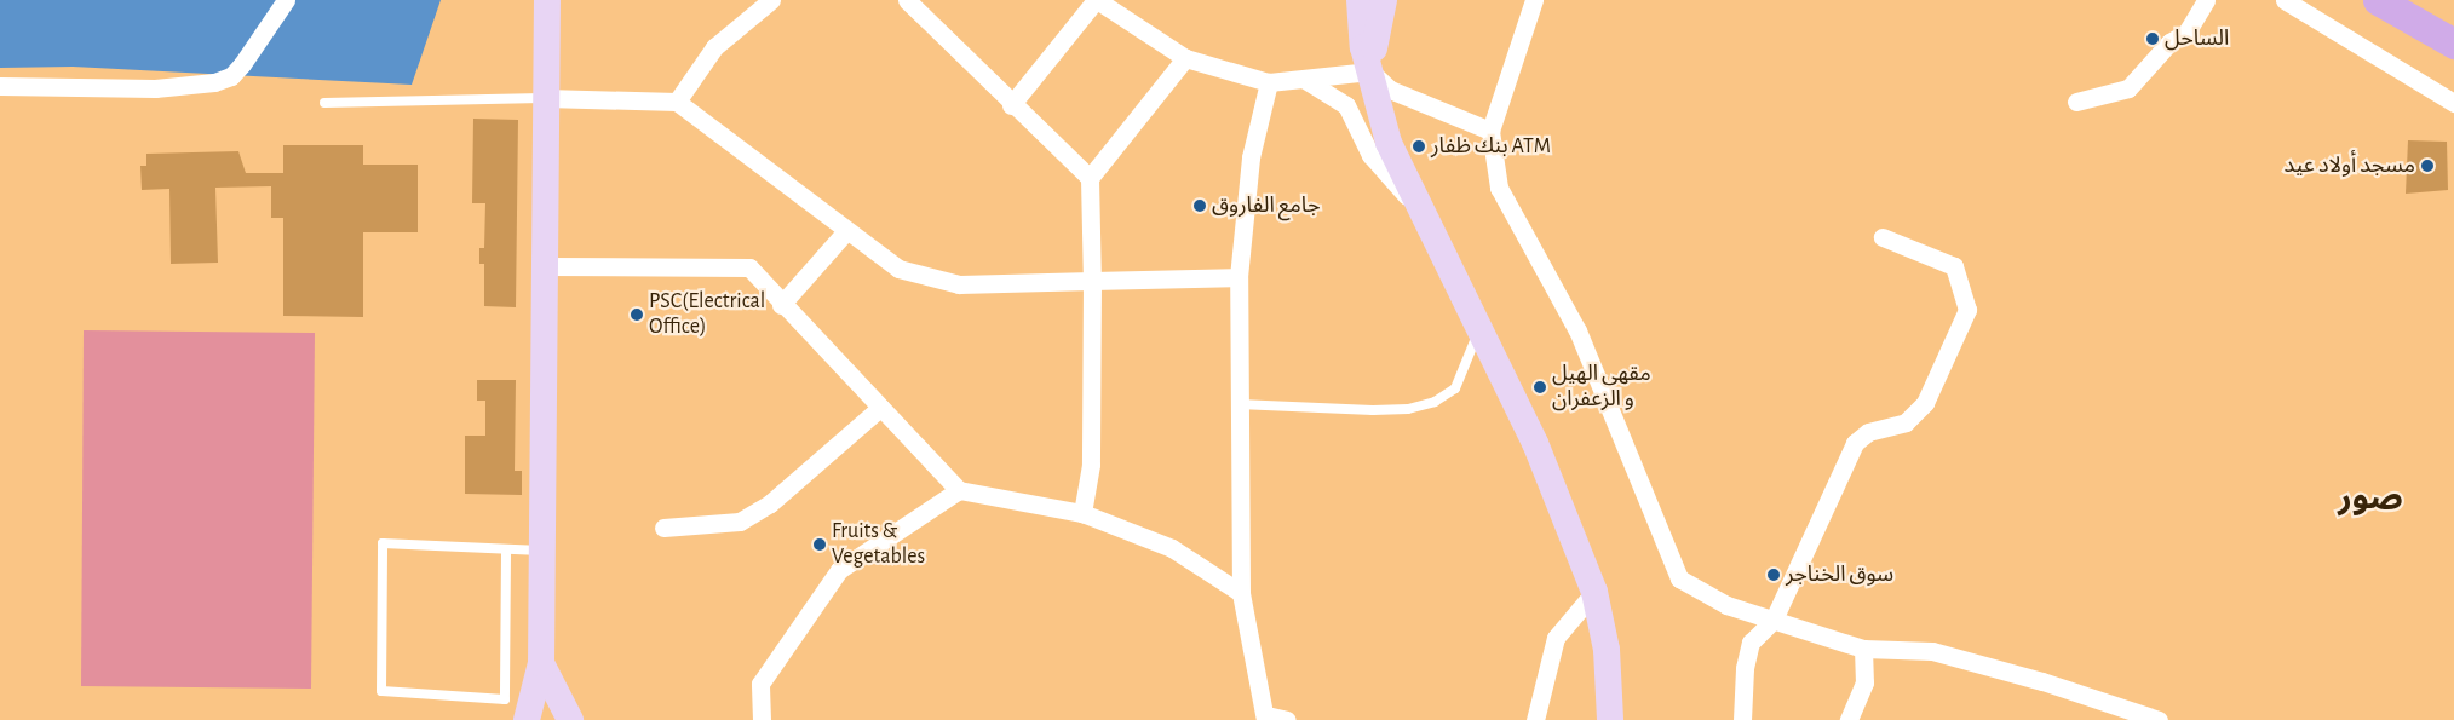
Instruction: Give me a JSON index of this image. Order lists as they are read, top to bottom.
{
  "districts": ["صور"],
  "places": [
    "الساحل",
    "بنك ظفار ATM",
    "مسجد أولاد عيد",
    "جامع الفاروق",
    "PSC(Electrical Office)",
    "مقهى الهيل و الزعفران",
    "Fruits & Vegetables",
    "سوق الخناجر"
  ]
}
